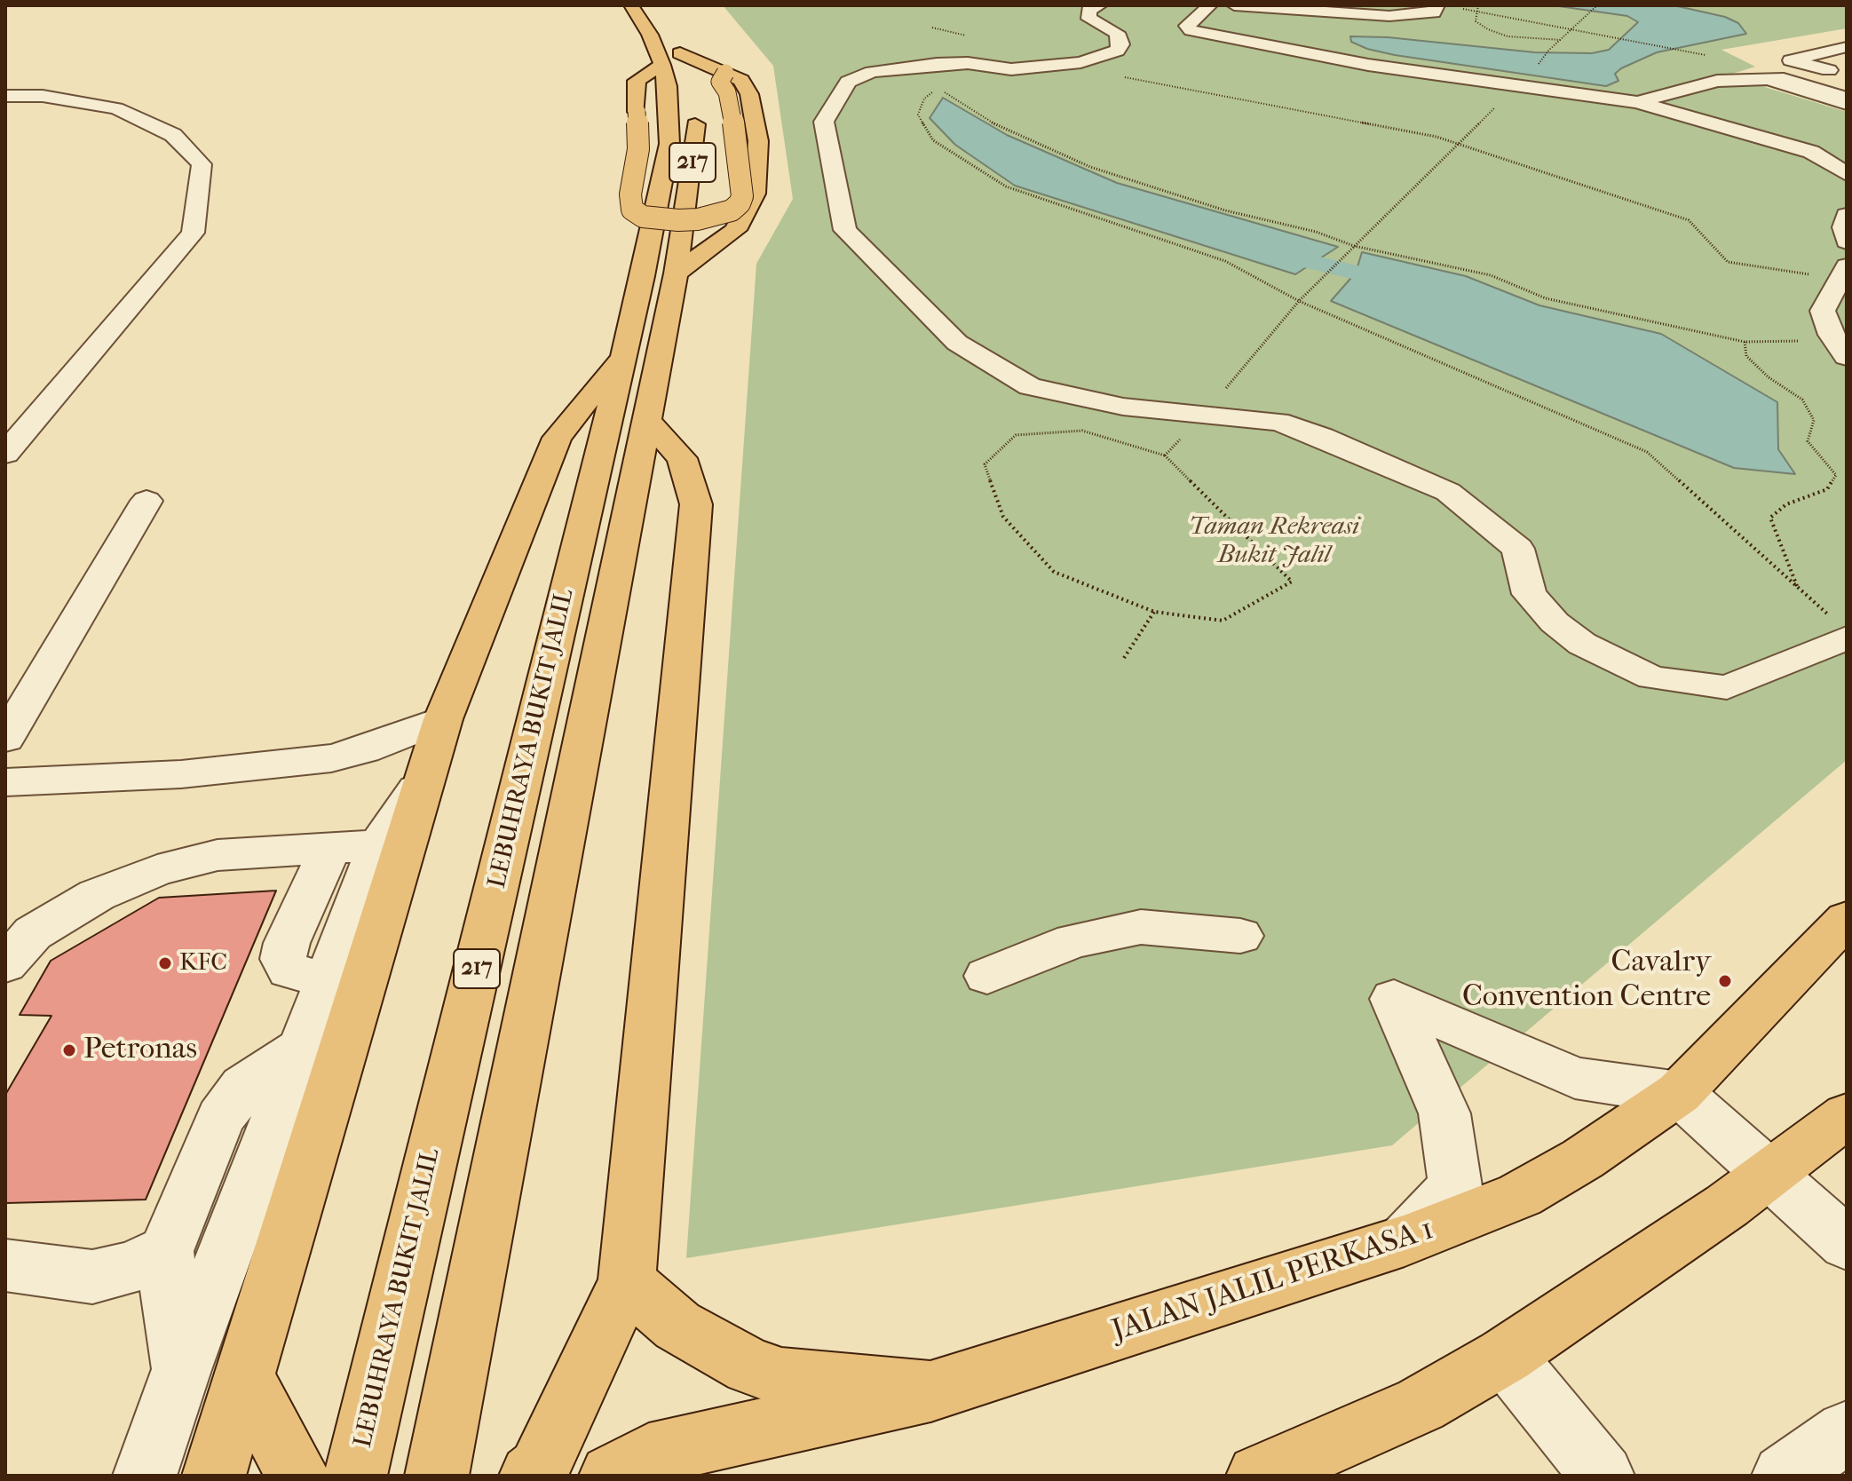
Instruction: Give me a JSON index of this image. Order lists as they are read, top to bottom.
{
  "streets": {
    "main road": ["217", "LEBUHRAYA BUKIT JALIL", "JALAN JALIL PERKASA 1"]
  },
  "parks": ["Taman Rekreasi Bukit Jalil"],
  "places": ["KFC", "Cavalry Convention Centre", "Petronas"]
}
